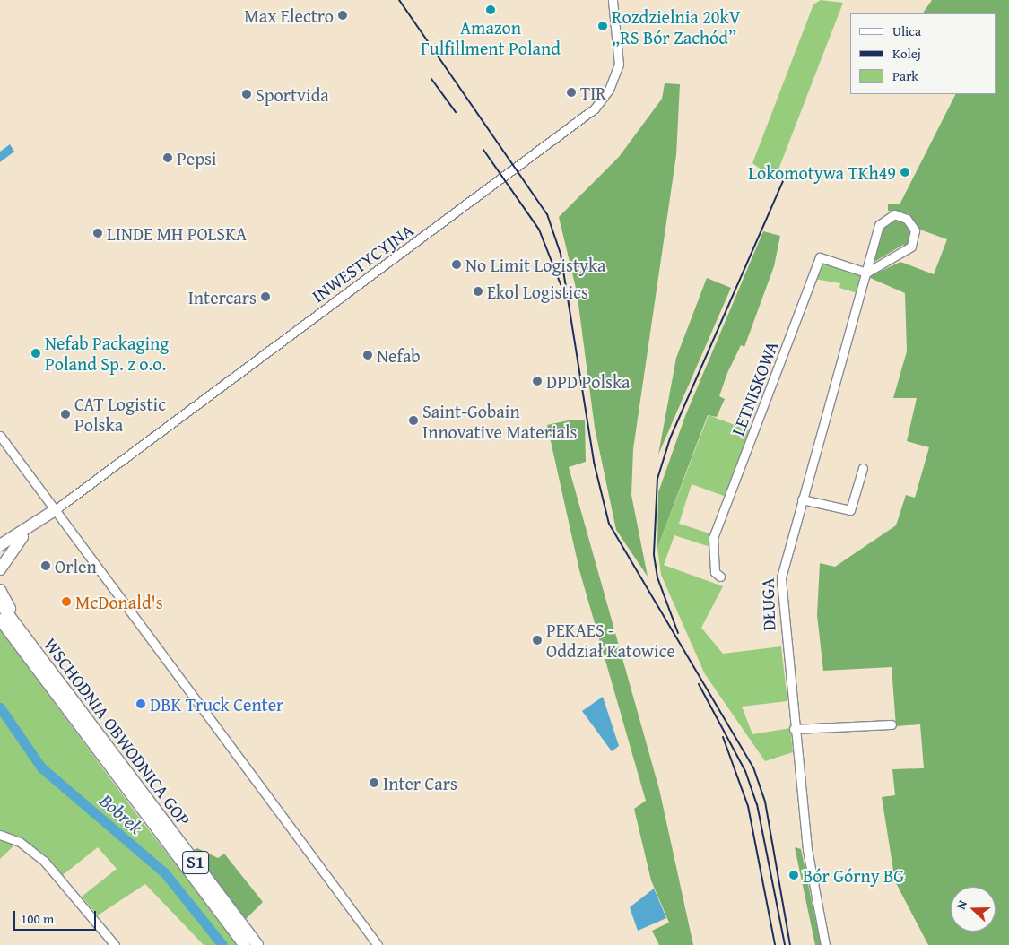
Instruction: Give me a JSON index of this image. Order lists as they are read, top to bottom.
{
  "streets": {
    "highway": ["WSCHODNIA OBWODNICA GOP", "S1"],
    "street": ["INWESTYCYJNA", "LETNISKOWA", "DŁUGA"]
  },
  "crossings": [
    ["LETNISKOWA", "DŁUGA"]
  ],
  "water": ["Bobrek"],
  "places": [
    "Amazon Fulfillment Poland",
    "Max Electro",
    "Rozdzielnia 20kV „RS Bór Zachód”",
    "TIR",
    "Sportvida",
    "Pepsi",
    "Lokomotywa TKh49",
    "LINDE MH POLSKA",
    "No Limit Logistyka",
    "Ekol Logistics",
    "Intercars",
    "Nefab Packaging Poland Sp. z o.o.",
    "Nefab",
    "DPD Polska",
    "CAT Logistic Polska",
    "Saint-Gobain Innovative Materials",
    "Orlen",
    "McDonald's",
    "PEKAES - Oddział Katowice",
    "DBK Truck Center",
    "Inter Cars",
    "Bór Górny BG"
  ],
  "legend": ["Ulica", "Kolej", "Park"],
  "scale_bar": "100 m",
  "north": "left"
}
